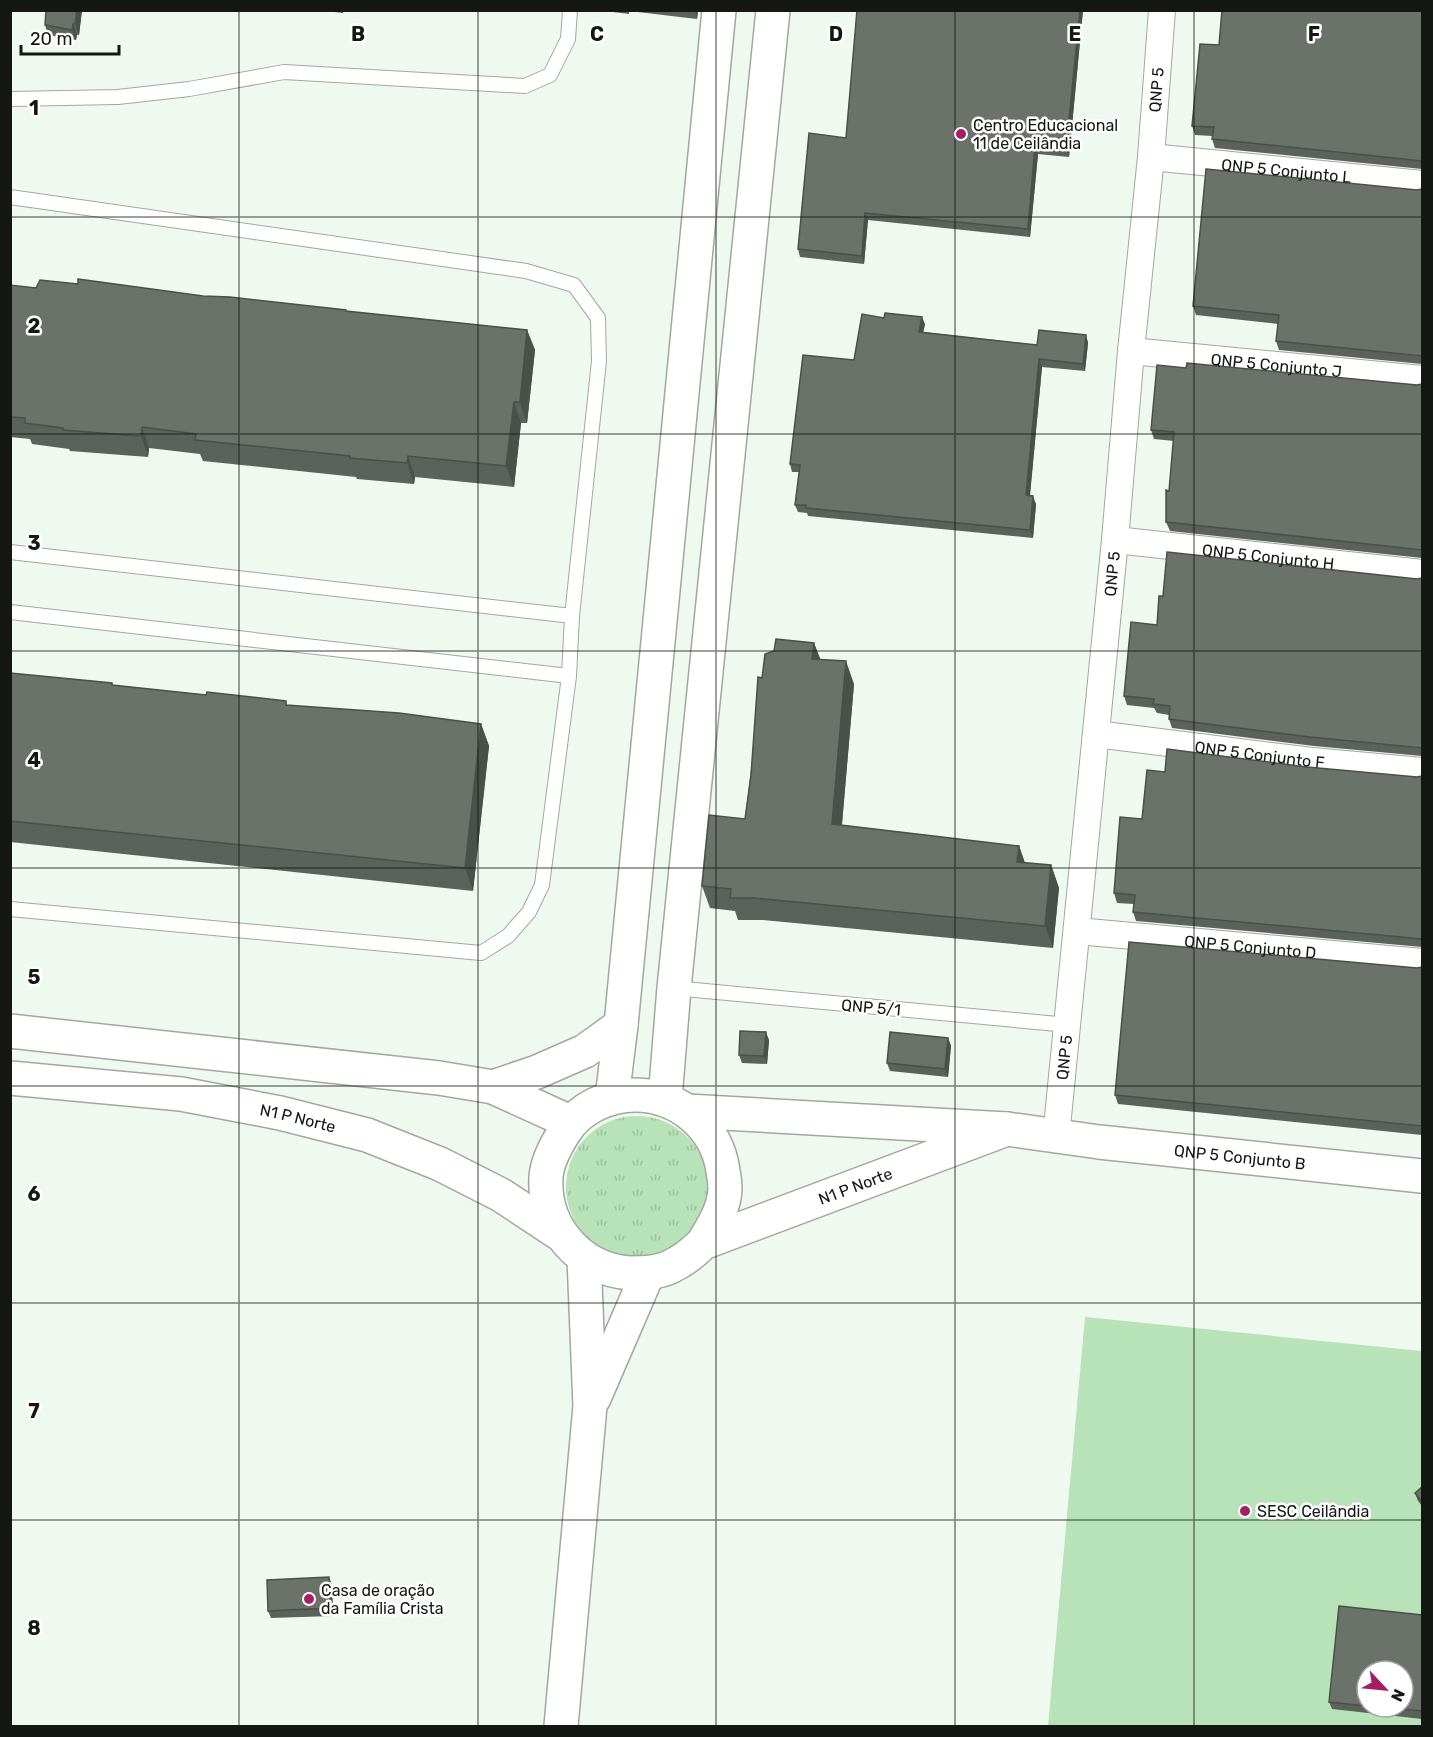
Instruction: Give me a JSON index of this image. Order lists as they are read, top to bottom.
{
  "streets": {
    "main road": ["N1 P Norte", "QNP 5 Conjunto B"],
    "street": [
      "QNP 5",
      "QNP 5 Conjunto L",
      "QNP 5 Conjunto J",
      "QNP 5 Conjunto H",
      "QNP 5 Conjunto F",
      "QNP 5 Conjunto D"
    ],
    "lane": ["QNP 5/1"]
  },
  "crossings": [
    ["QNP 5", "QNP 5 Conjunto L"],
    ["QNP 5", "QNP 5 Conjunto J"],
    ["QNP 5", "QNP 5 Conjunto H"],
    ["QNP 5", "QNP 5 Conjunto F"],
    ["QNP 5", "QNP 5 Conjunto D"],
    ["QNP 5", "QNP 5/1"],
    ["QNP 5", "N1 P Norte"],
    ["QNP 5", "QNP 5 Conjunto B"],
    ["N1 P Norte", "QNP 5 Conjunto B"]
  ],
  "places": ["Centro Educacional 11 de Ceilândia", "SESC Ceilândia", "Casa de oração da Família Crista"],
  "scale_bar": "20 m",
  "north": "bottom right",
  "grid": {
    "columns": [
      "B",
      "C",
      "D",
      "E",
      "F"
    ],
    "rows": [
      "1",
      "2",
      "3",
      "4",
      "5",
      "6",
      "7",
      "8"
    ]
  }
}
